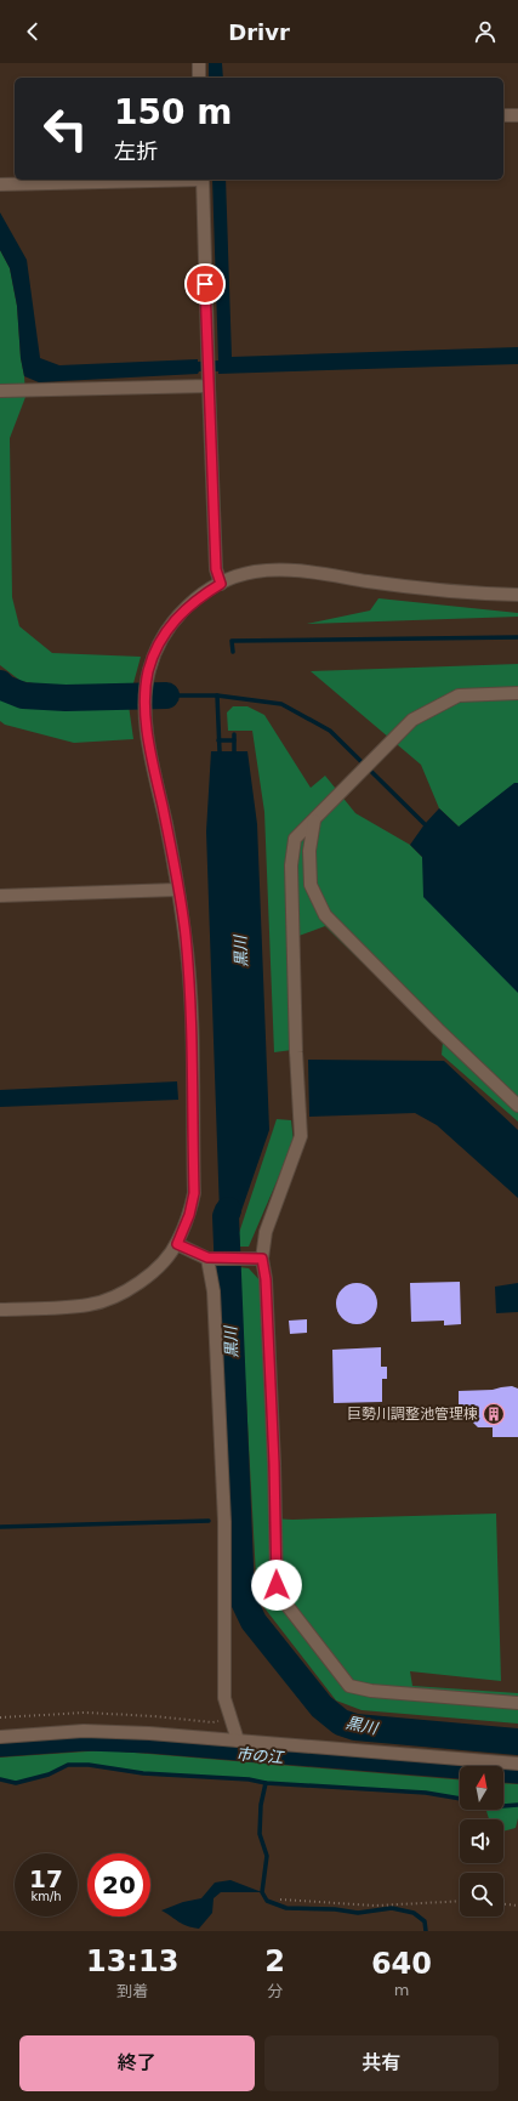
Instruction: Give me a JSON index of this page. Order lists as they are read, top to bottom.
{
  "water": ["黒川", "市の江"],
  "places": {
    "building": ["巨勢川調整池管理棟"]
  },
  "north": "top",
  "page": {
    "header": "Drivr",
    "turn": ["150 m", "左折"],
    "speed": "17 km/h",
    "limit": "20",
    "eta": [
      "13:13",
      "到着",
      "2",
      "分",
      "640",
      "m"
    ],
    "buttons": ["終了", "共有"]
  }
}
